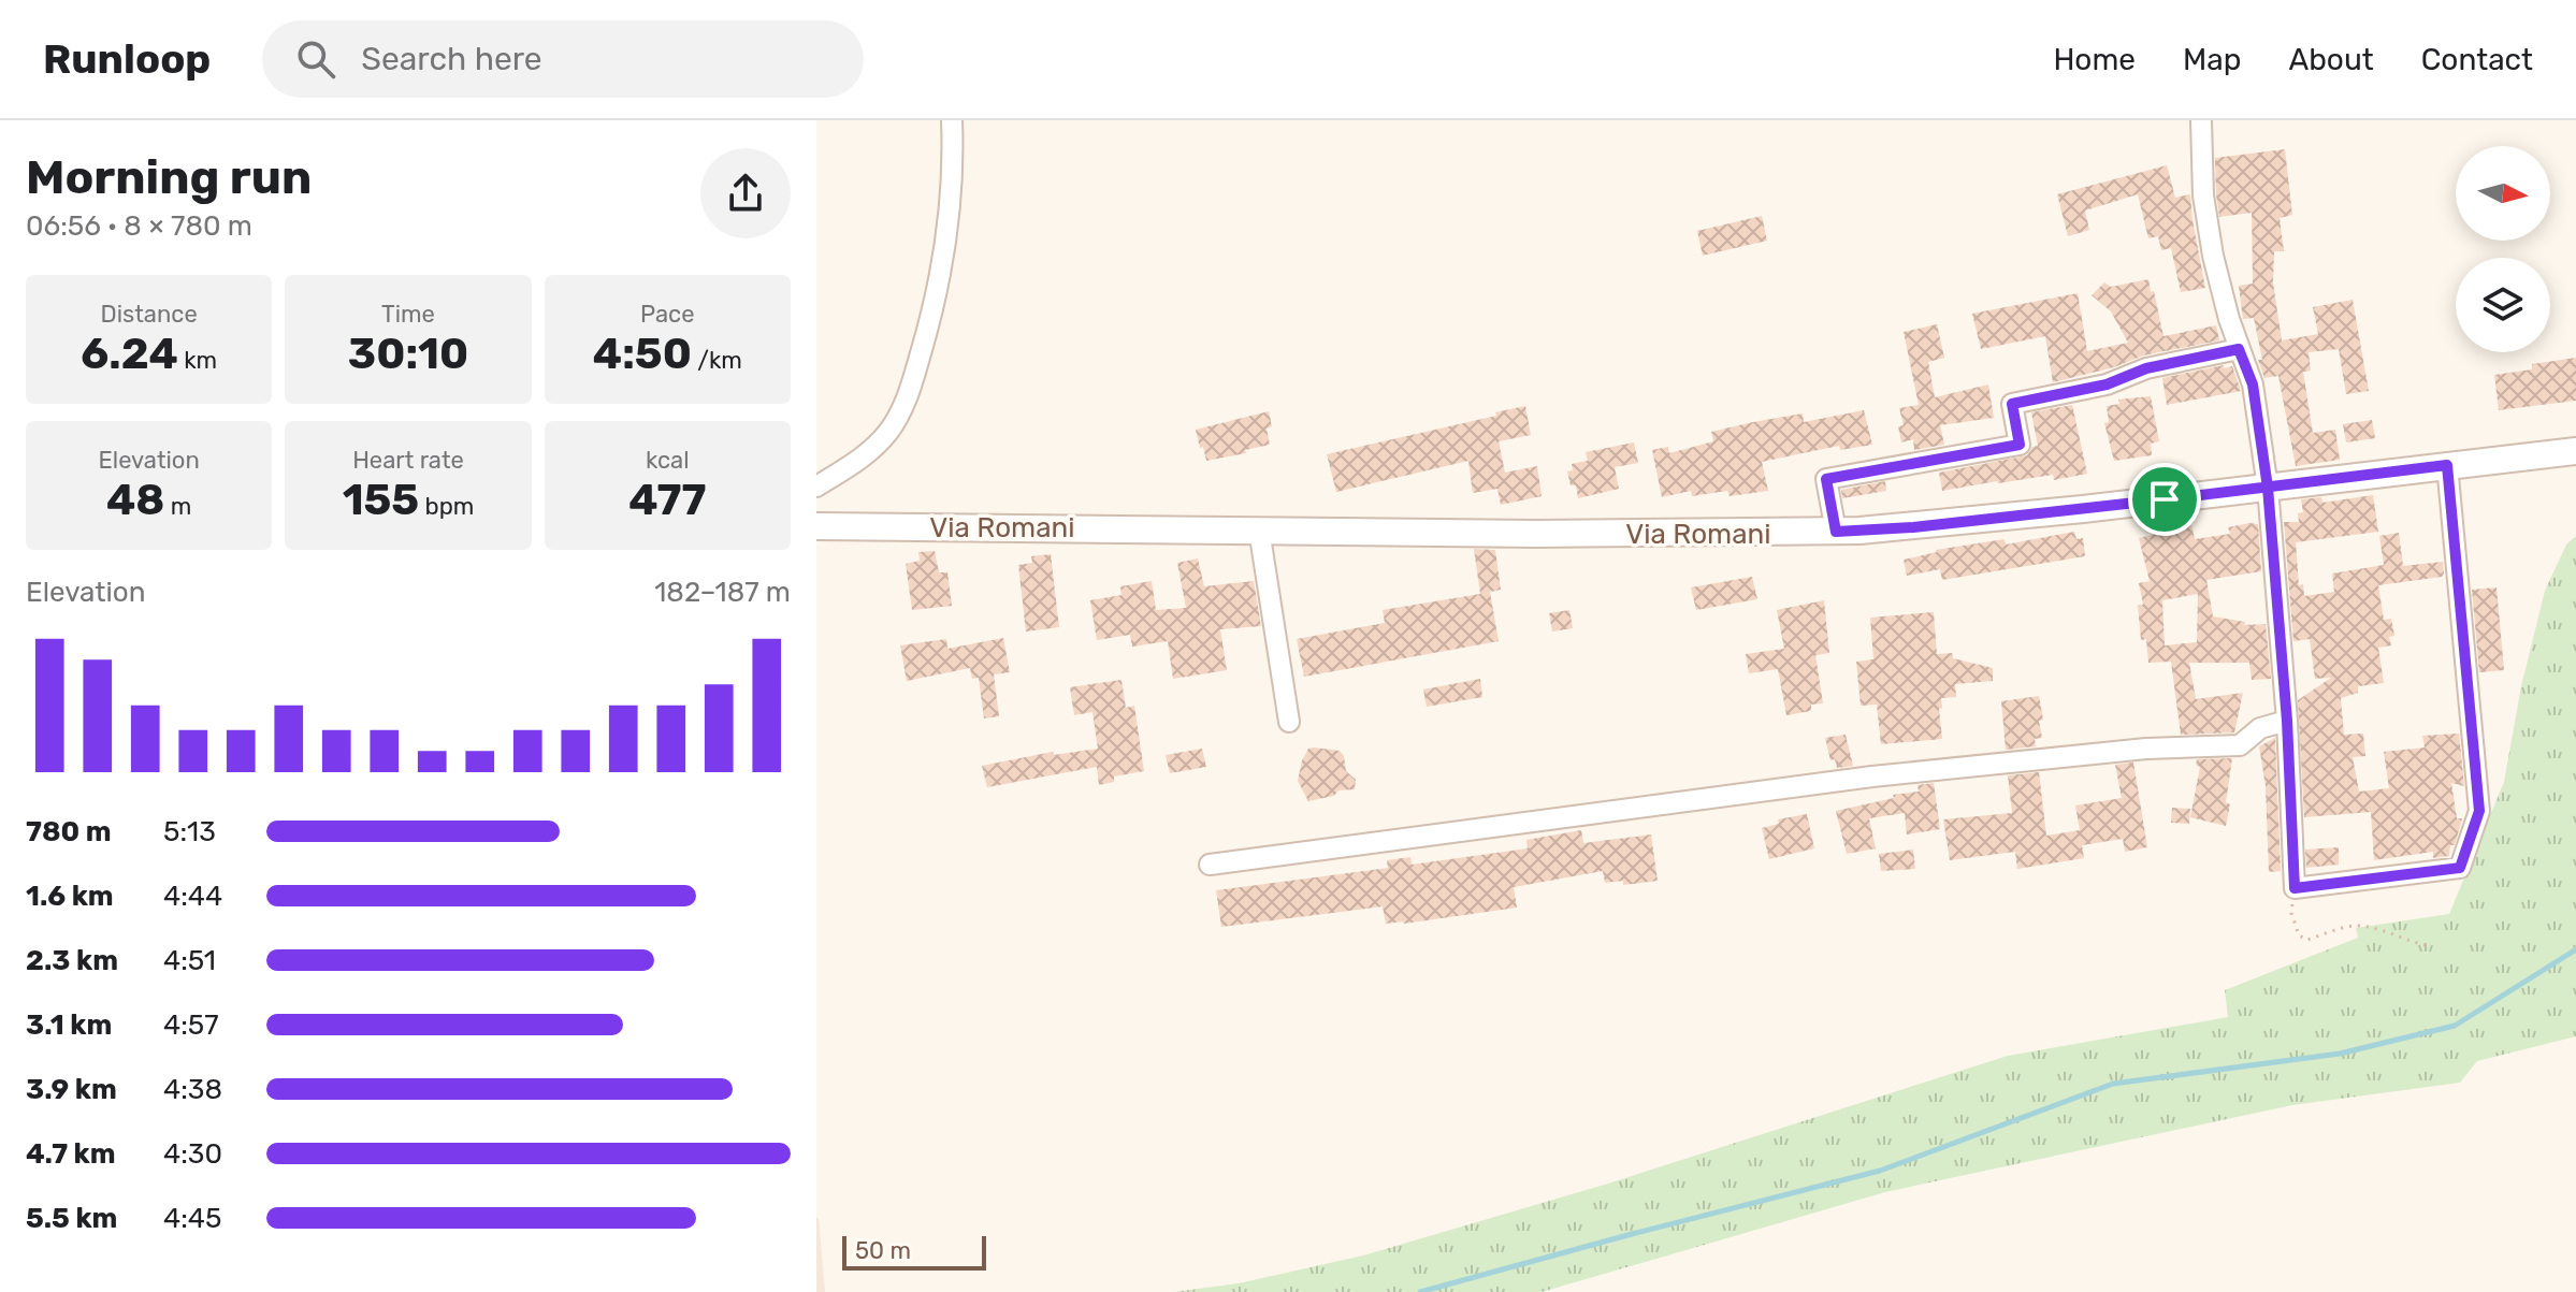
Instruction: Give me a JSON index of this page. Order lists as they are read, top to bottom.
{
  "streets": {
    "street": ["Via Romani"]
  },
  "scale_bar": "50 m",
  "north": "right",
  "page": {
    "header": "Runloop",
    "search": "Search here",
    "nav": [
      "Home",
      "Map",
      "About",
      "Contact"
    ],
    "heading": ["Morning run", "06:56 · 8 × 780 m"],
    "stats": [
      ["Distance", "6.24 km"],
      ["Time", "30:10"],
      ["Pace", "4:50 /km"],
      ["Elevation", "48 m"],
      ["Heart rate", "155 bpm"],
      ["kcal", "477"]
    ],
    "chart": ["Elevation", "182–187 m"],
    "list": [
      {
        "name": "780 m",
        "note": "5:13"
      },
      {
        "name": "1.6 km",
        "note": "4:44"
      },
      {
        "name": "2.3 km",
        "note": "4:51"
      },
      {
        "name": "3.1 km",
        "note": "4:57"
      },
      {
        "name": "3.9 km",
        "note": "4:38"
      },
      {
        "name": "4.7 km",
        "note": "4:30"
      },
      {
        "name": "5.5 km",
        "note": "4:45"
      }
    ],
    "scale": "50 m"
  }
}
